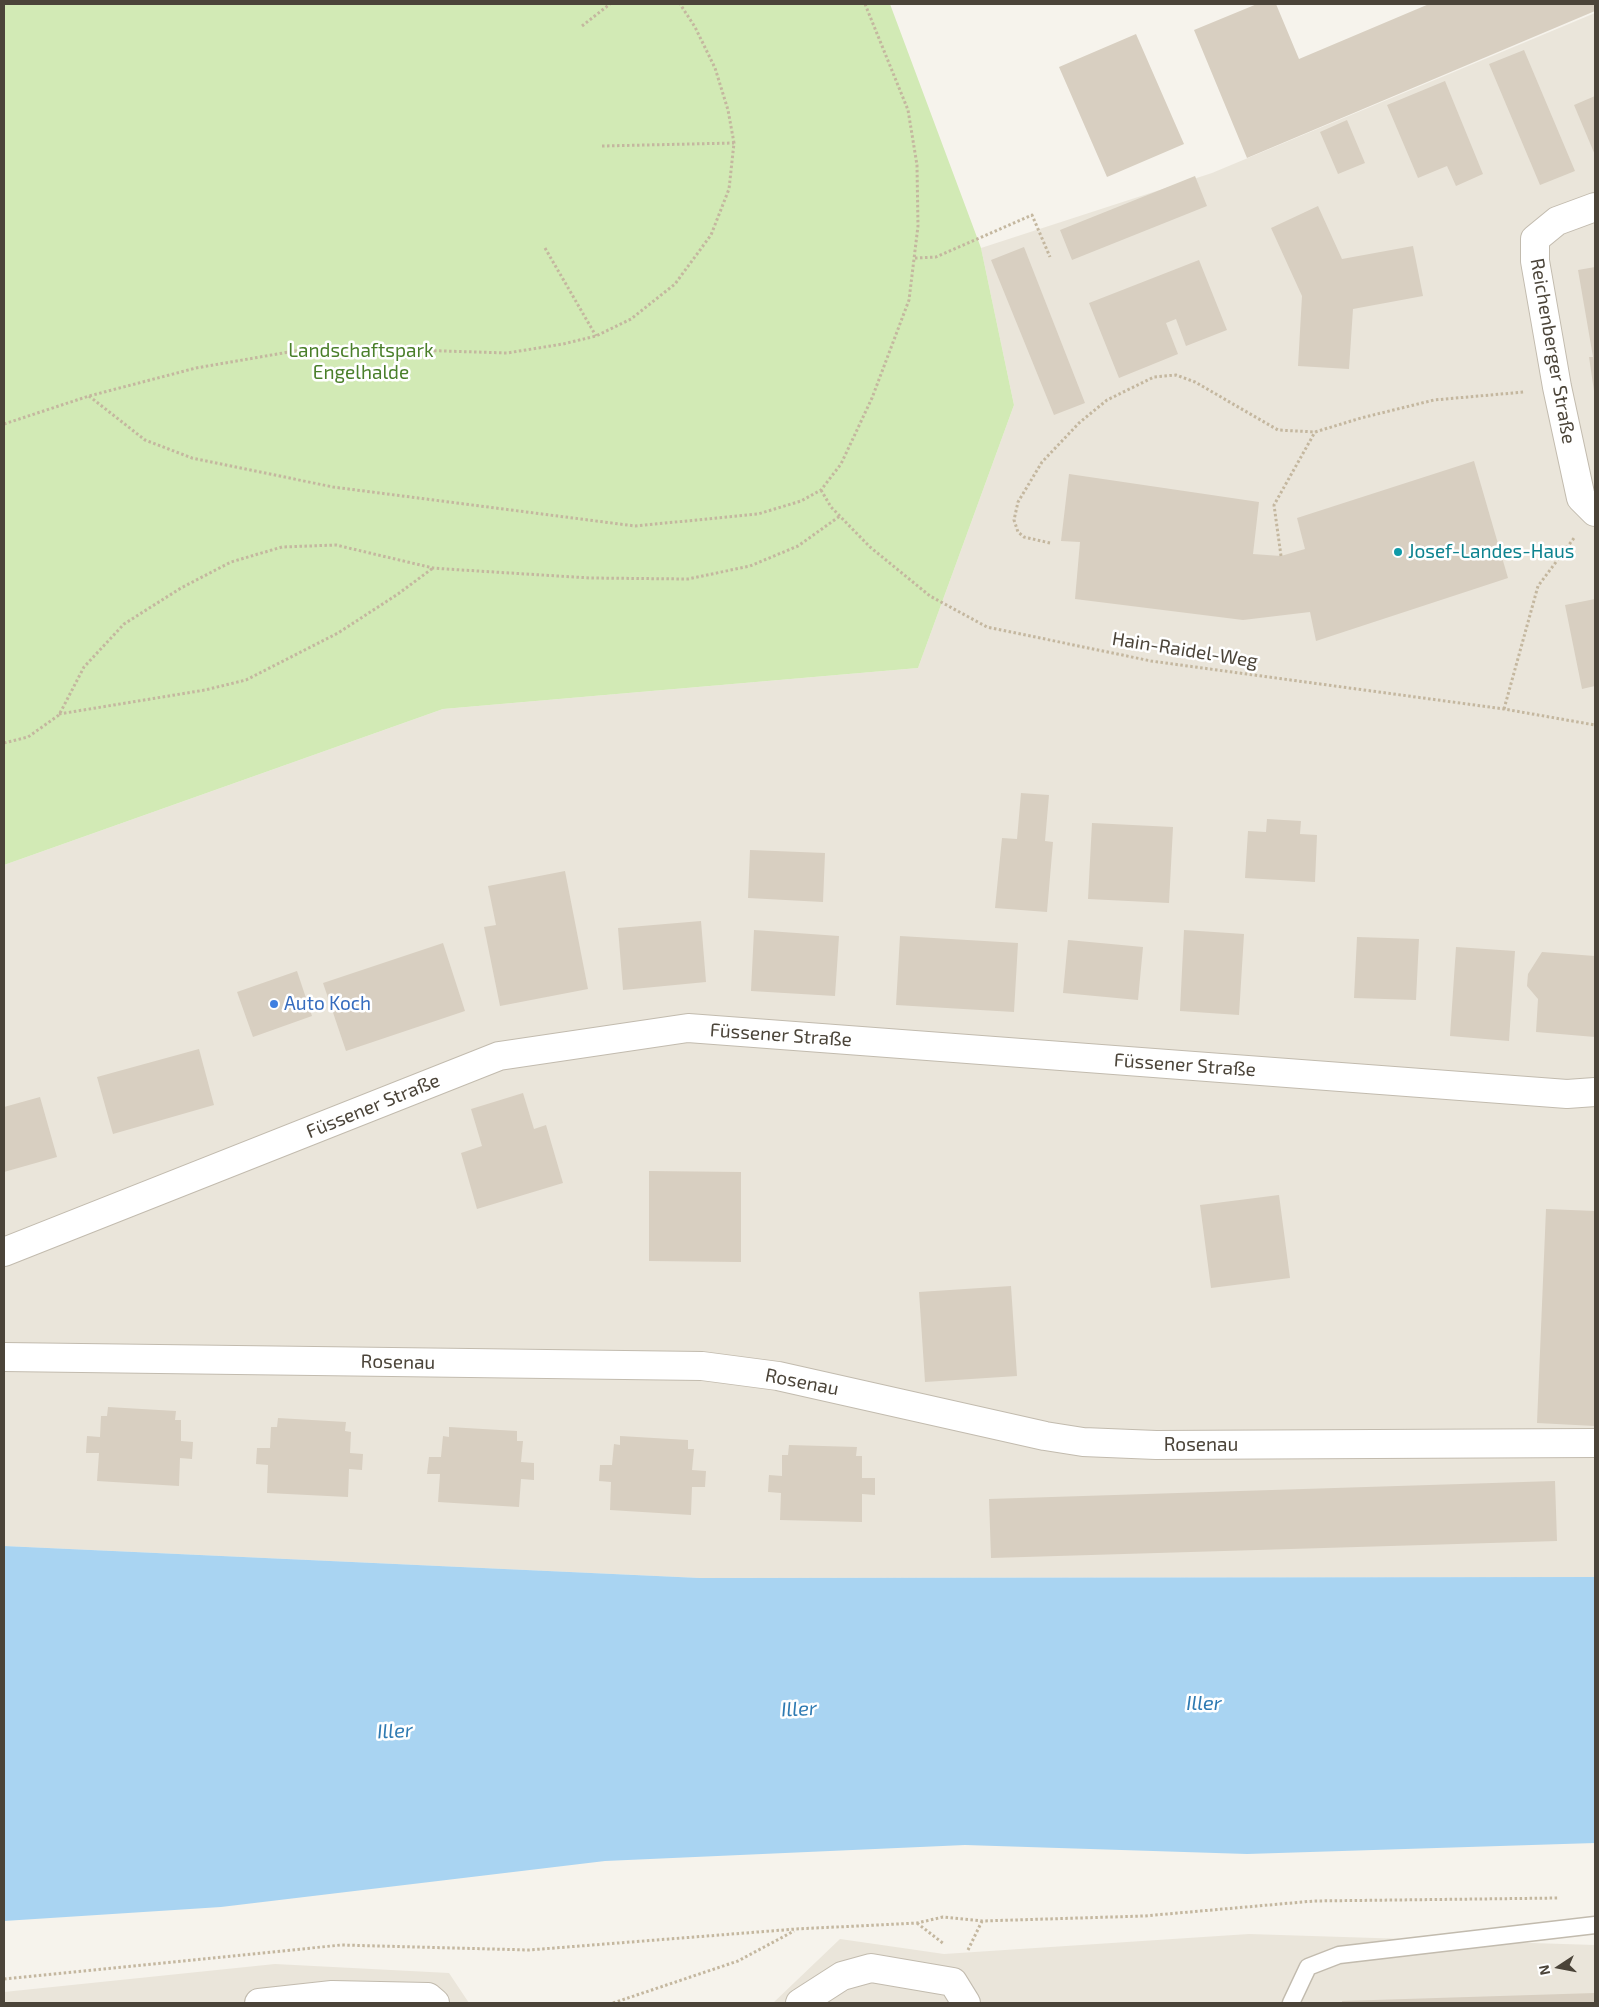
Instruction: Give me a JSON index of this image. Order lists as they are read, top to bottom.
{
  "streets": {
    "street": ["Reichenberger Straße", "Füssener Straße", "Rosenau"],
    "path": ["Hain-Raidel-Weg"]
  },
  "water": ["Iller"],
  "parks": ["Landschaftspark Engelhalde"],
  "places": ["Josef-Landes-Haus", "Auto Koch"],
  "north": "left"
}
